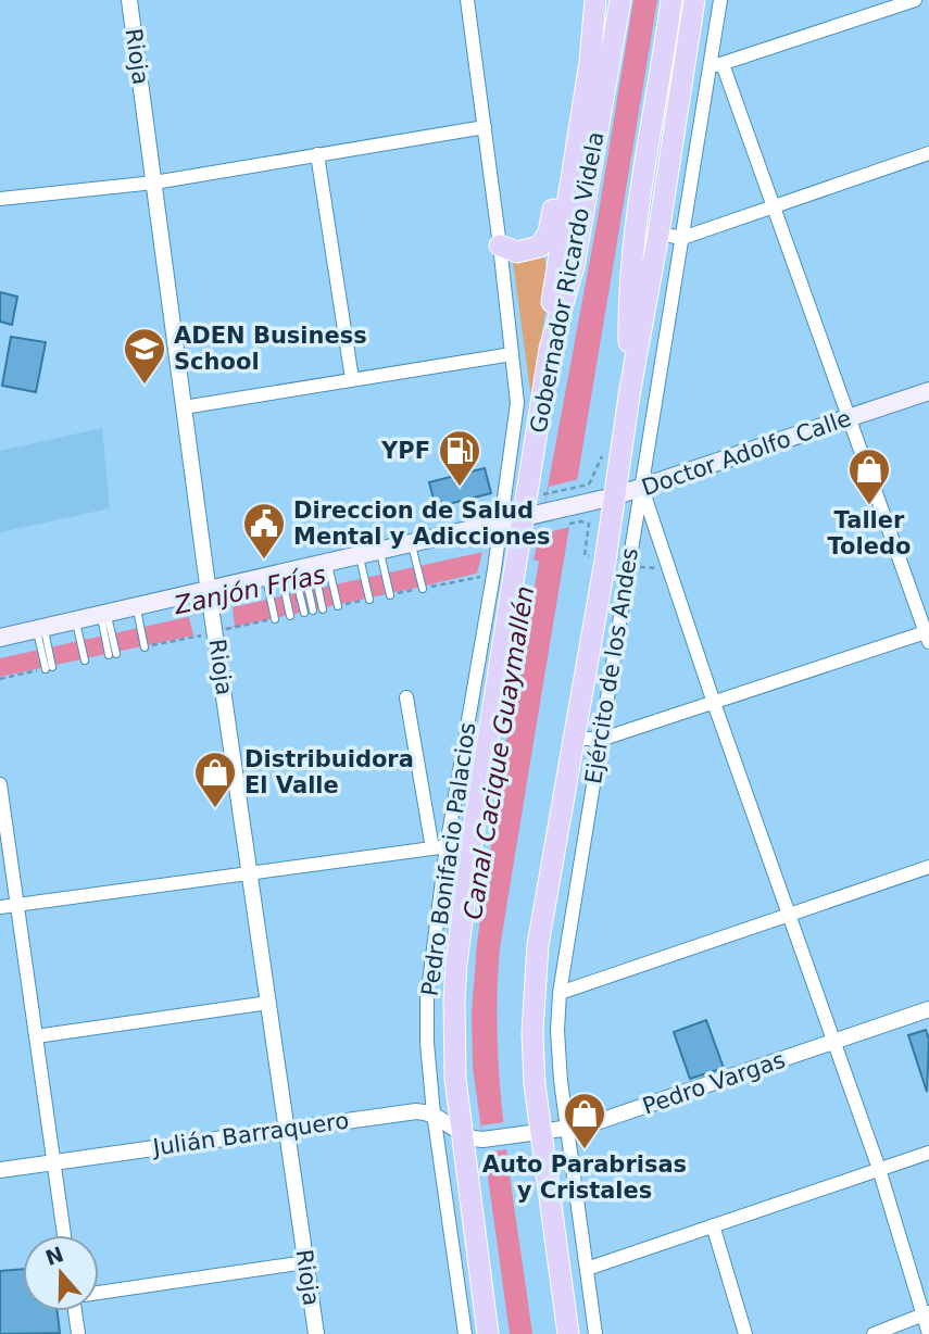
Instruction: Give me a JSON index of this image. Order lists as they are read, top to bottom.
{
  "streets": {
    "highway": ["Gobernador Ricardo Videla"],
    "main road": ["Doctor Adolfo Calle"],
    "street": [
      "Rioja",
      "Ejército de los Andes",
      "Pedro Bonifacio Palacios",
      "Pedro Vargas",
      "Julián Barraquero"
    ]
  },
  "crossings": [
    ["Rioja", "Doctor Adolfo Calle"],
    ["Rioja", "Julián Barraquero"],
    ["Gobernador Ricardo Videla", "Doctor Adolfo Calle"],
    ["Gobernador Ricardo Videla", "Pedro Vargas"],
    ["Doctor Adolfo Calle", "Ejército de los Andes"],
    ["Doctor Adolfo Calle", "Pedro Bonifacio Palacios"],
    ["Ejército de los Andes", "Pedro Vargas"],
    ["Pedro Bonifacio Palacios", "Julián Barraquero"]
  ],
  "water": ["Zanjón Frías", "Canal Cacique Guaymallén"],
  "places": {
    "school or university": ["ADEN Business School"],
    "fuel station": ["YPF"],
    "shop": ["Taller Toledo", "Distribuidora El Valle", "Auto Parabrisas y Cristales"],
    "public building": ["Direccion de Salud Mental y Adicciones"]
  },
  "north": "top"
}
